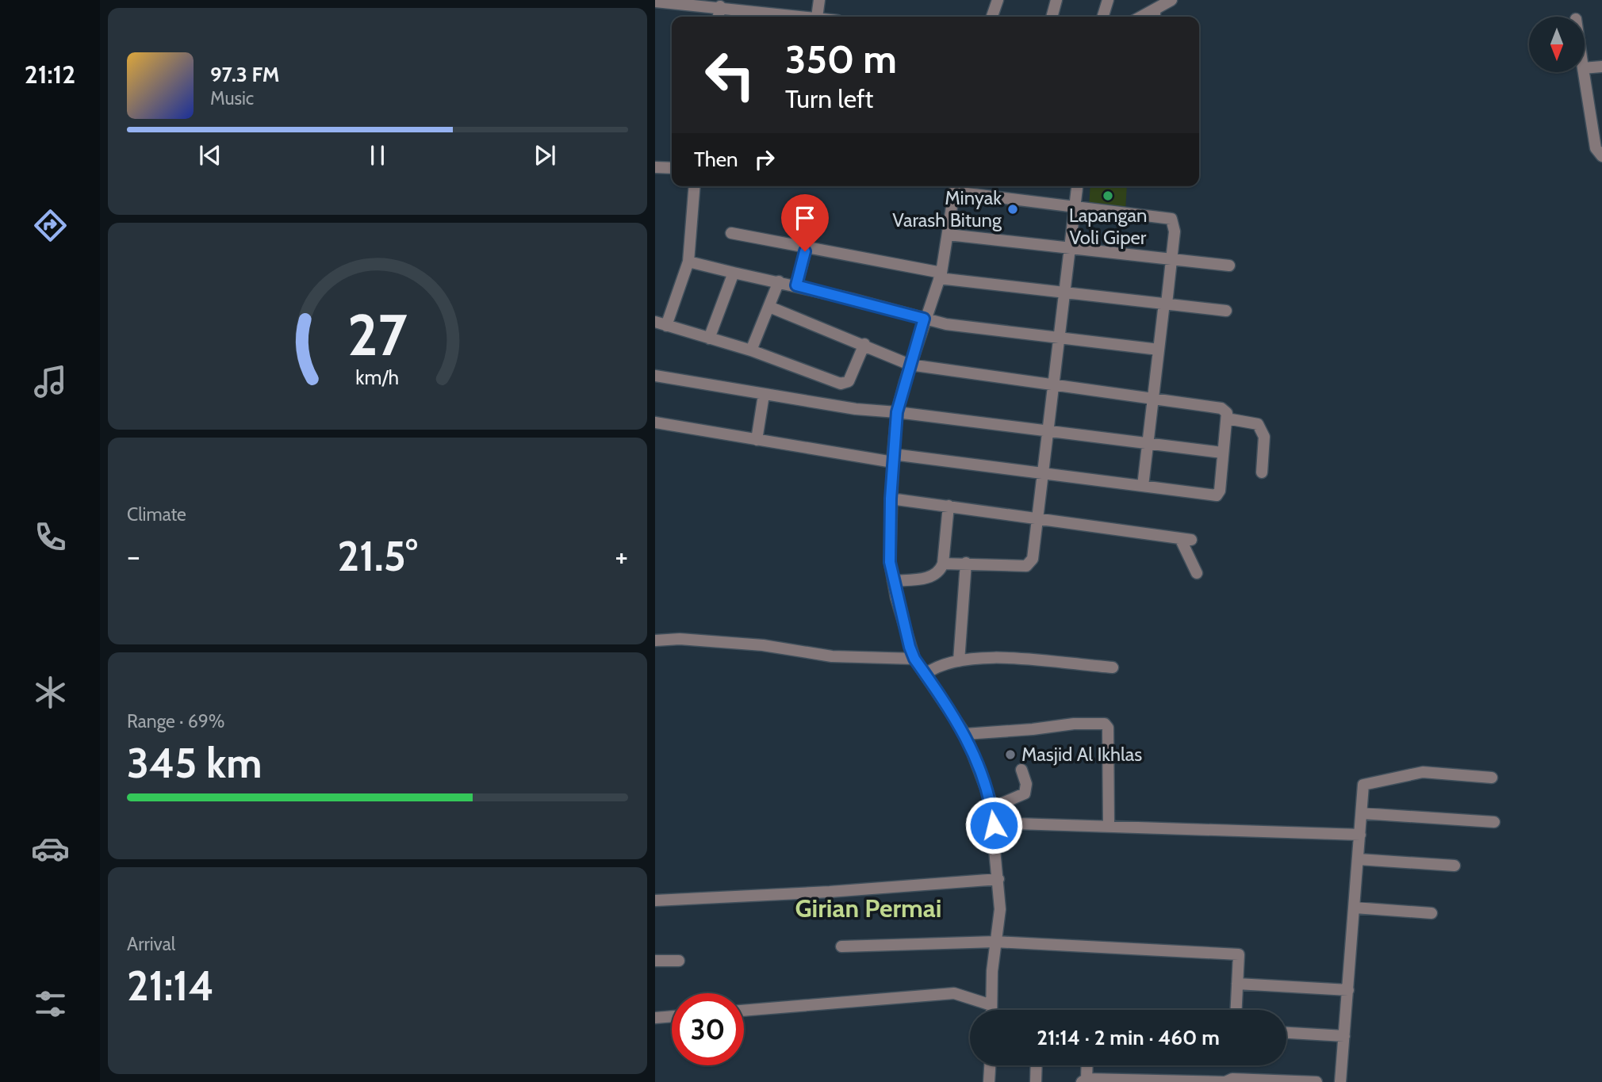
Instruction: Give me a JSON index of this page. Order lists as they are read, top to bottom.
{
  "districts": ["Girian Permai"],
  "places": ["Lapangan Voli Giper", "Minyak Varash Bitung", "Masjid Al Ikhlas"],
  "north": "bottom",
  "page": {
    "tabs": "21:12",
    "turn": ["350 m", "Turn left"],
    "song": ["97.3 FM", "Music"],
    "then": "Then",
    "tile": [
      "Climate",
      ["Range · 69%", "345 km"],
      ["Arrival", "21:14"]
    ],
    "heat": ["−", "21.5°", "+"],
    "limit": "30",
    "trip": "21:14 · 2 min · 460 m",
    "gauge": ["27", "km/h"]
  }
}
